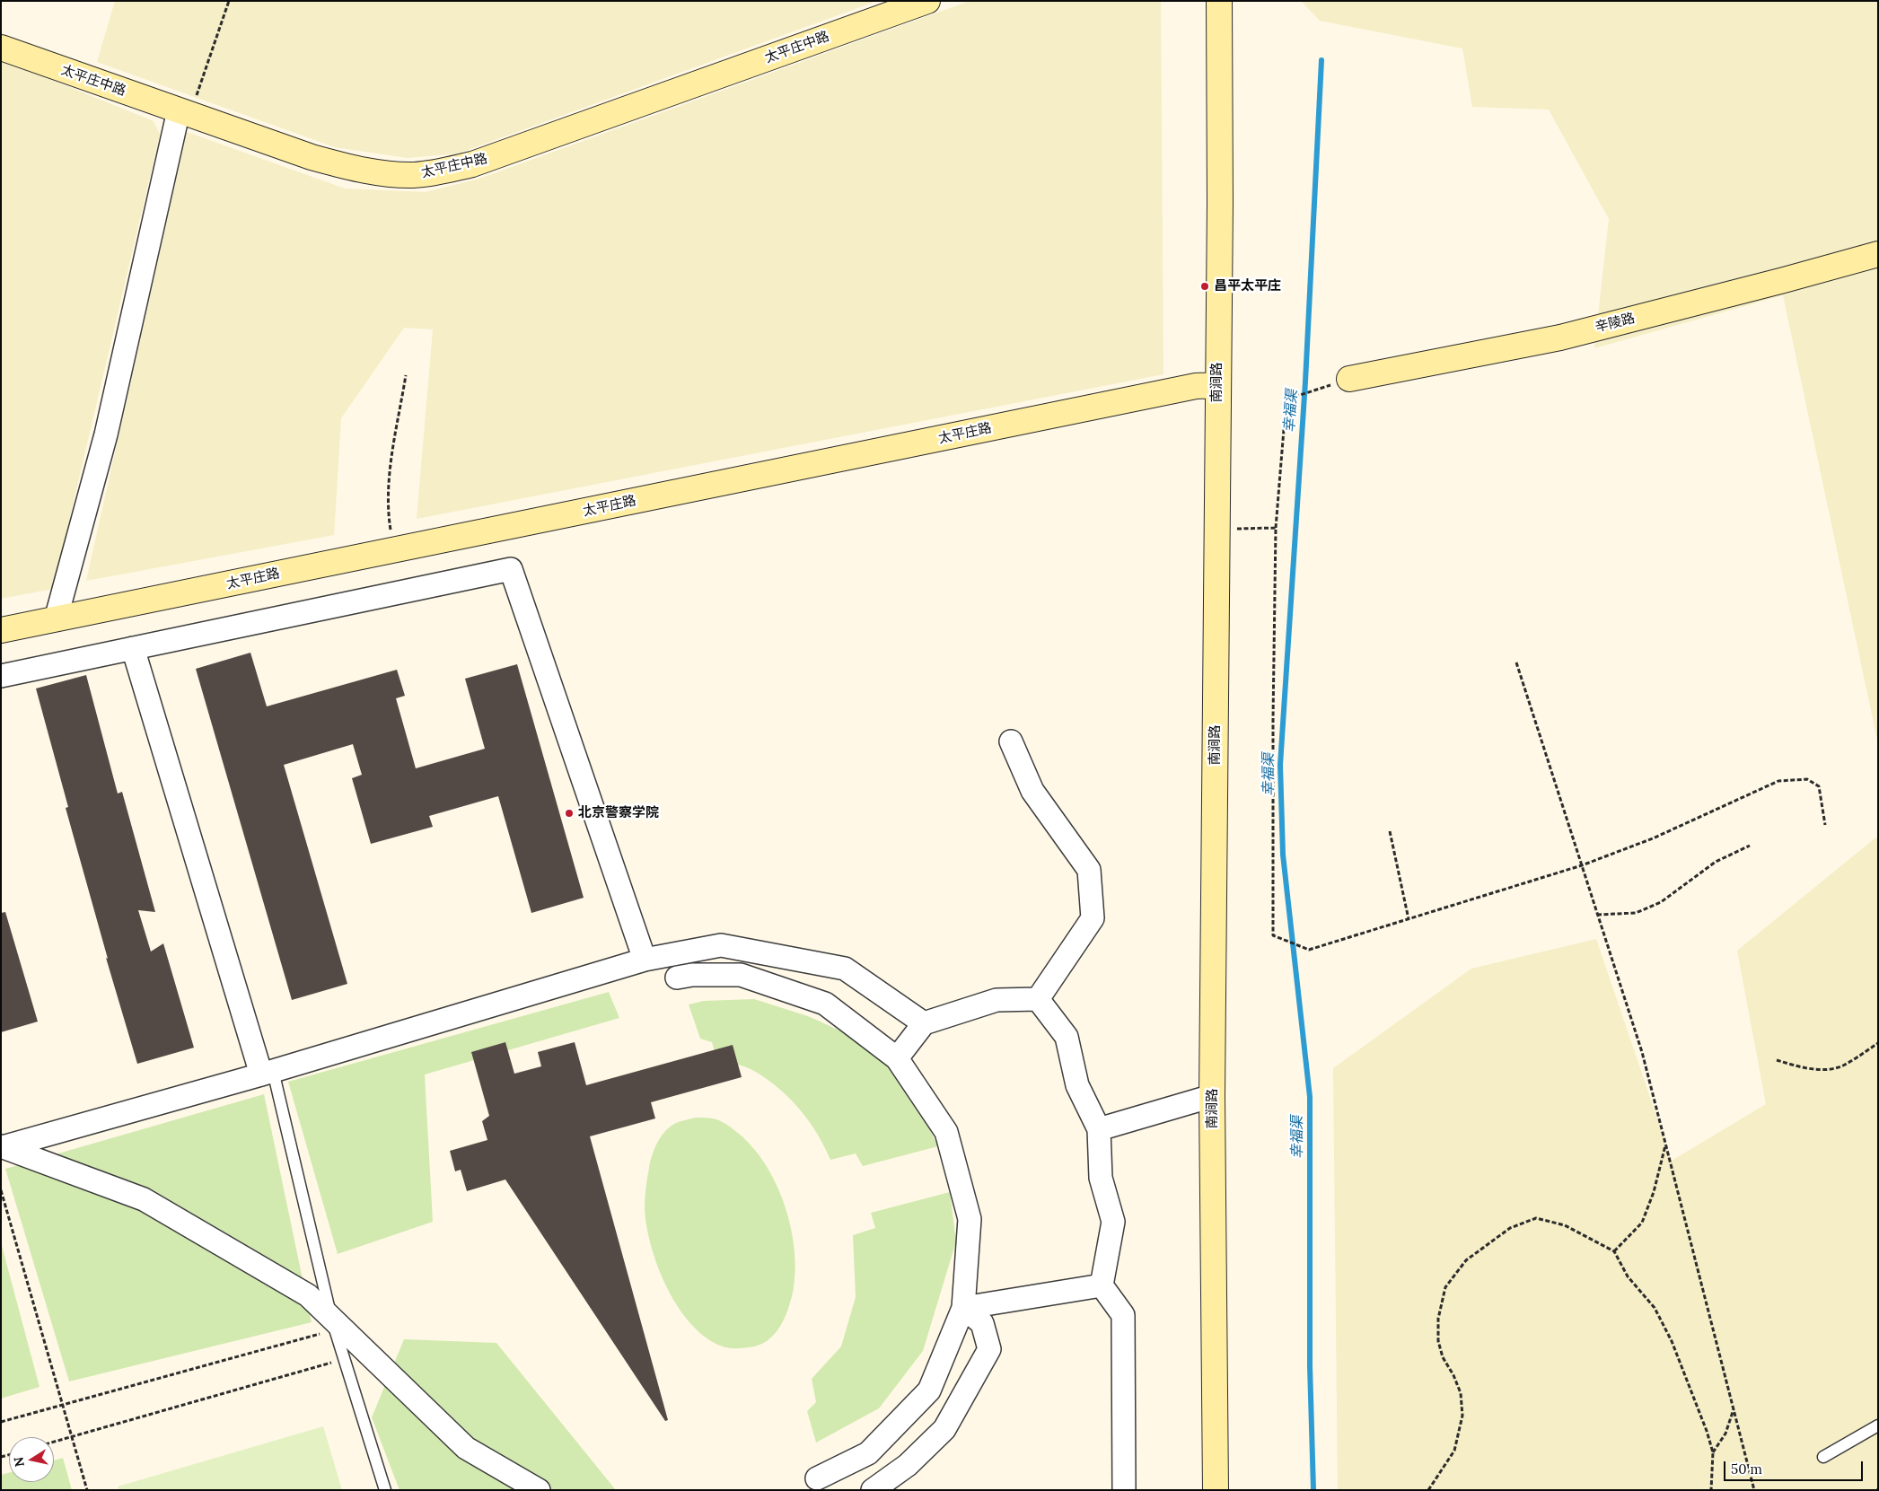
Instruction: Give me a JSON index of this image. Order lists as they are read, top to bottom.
{
  "streets": {
    "street": [
      "太平庄中路",
      "辛陵路",
      "南涧路",
      "太平庄路"
    ]
  },
  "crossings": [
    ["南涧路", "太平庄路"]
  ],
  "water": ["幸福渠"],
  "places": ["昌平太平庄", "北京警察学院"],
  "scale_bar": "50 m",
  "north": "left"
}
